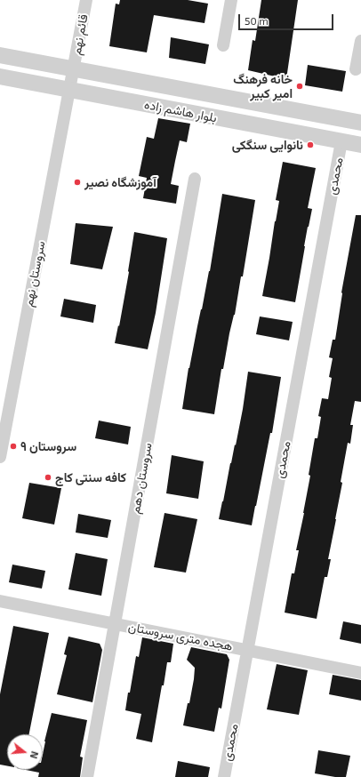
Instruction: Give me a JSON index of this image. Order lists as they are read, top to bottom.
{
  "streets": {
    "street": [
      "قائم نهم",
      "بلوار هاشم زاده",
      "محمدی",
      "سروستان نهم",
      "سروستان دهم",
      "هجده متری سروستان"
    ]
  },
  "crossings": [
    ["قائم نهم", "بلوار هاشم زاده"],
    ["قائم نهم", "سروستان نهم"],
    ["بلوار هاشم زاده", "محمدی"],
    ["بلوار هاشم زاده", "سروستان نهم"],
    ["محمدی", "هجده متری سروستان"],
    ["سروستان دهم", "هجده متری سروستان"]
  ],
  "places": [
    "خانه فرهنگ امیر کبیر",
    "نانوایی سنگکی",
    "آموزشگاه نصیر",
    "سروستان ٩",
    "کافه سنتی کاج"
  ],
  "scale_bar": "50 m",
  "north": "right"
}
